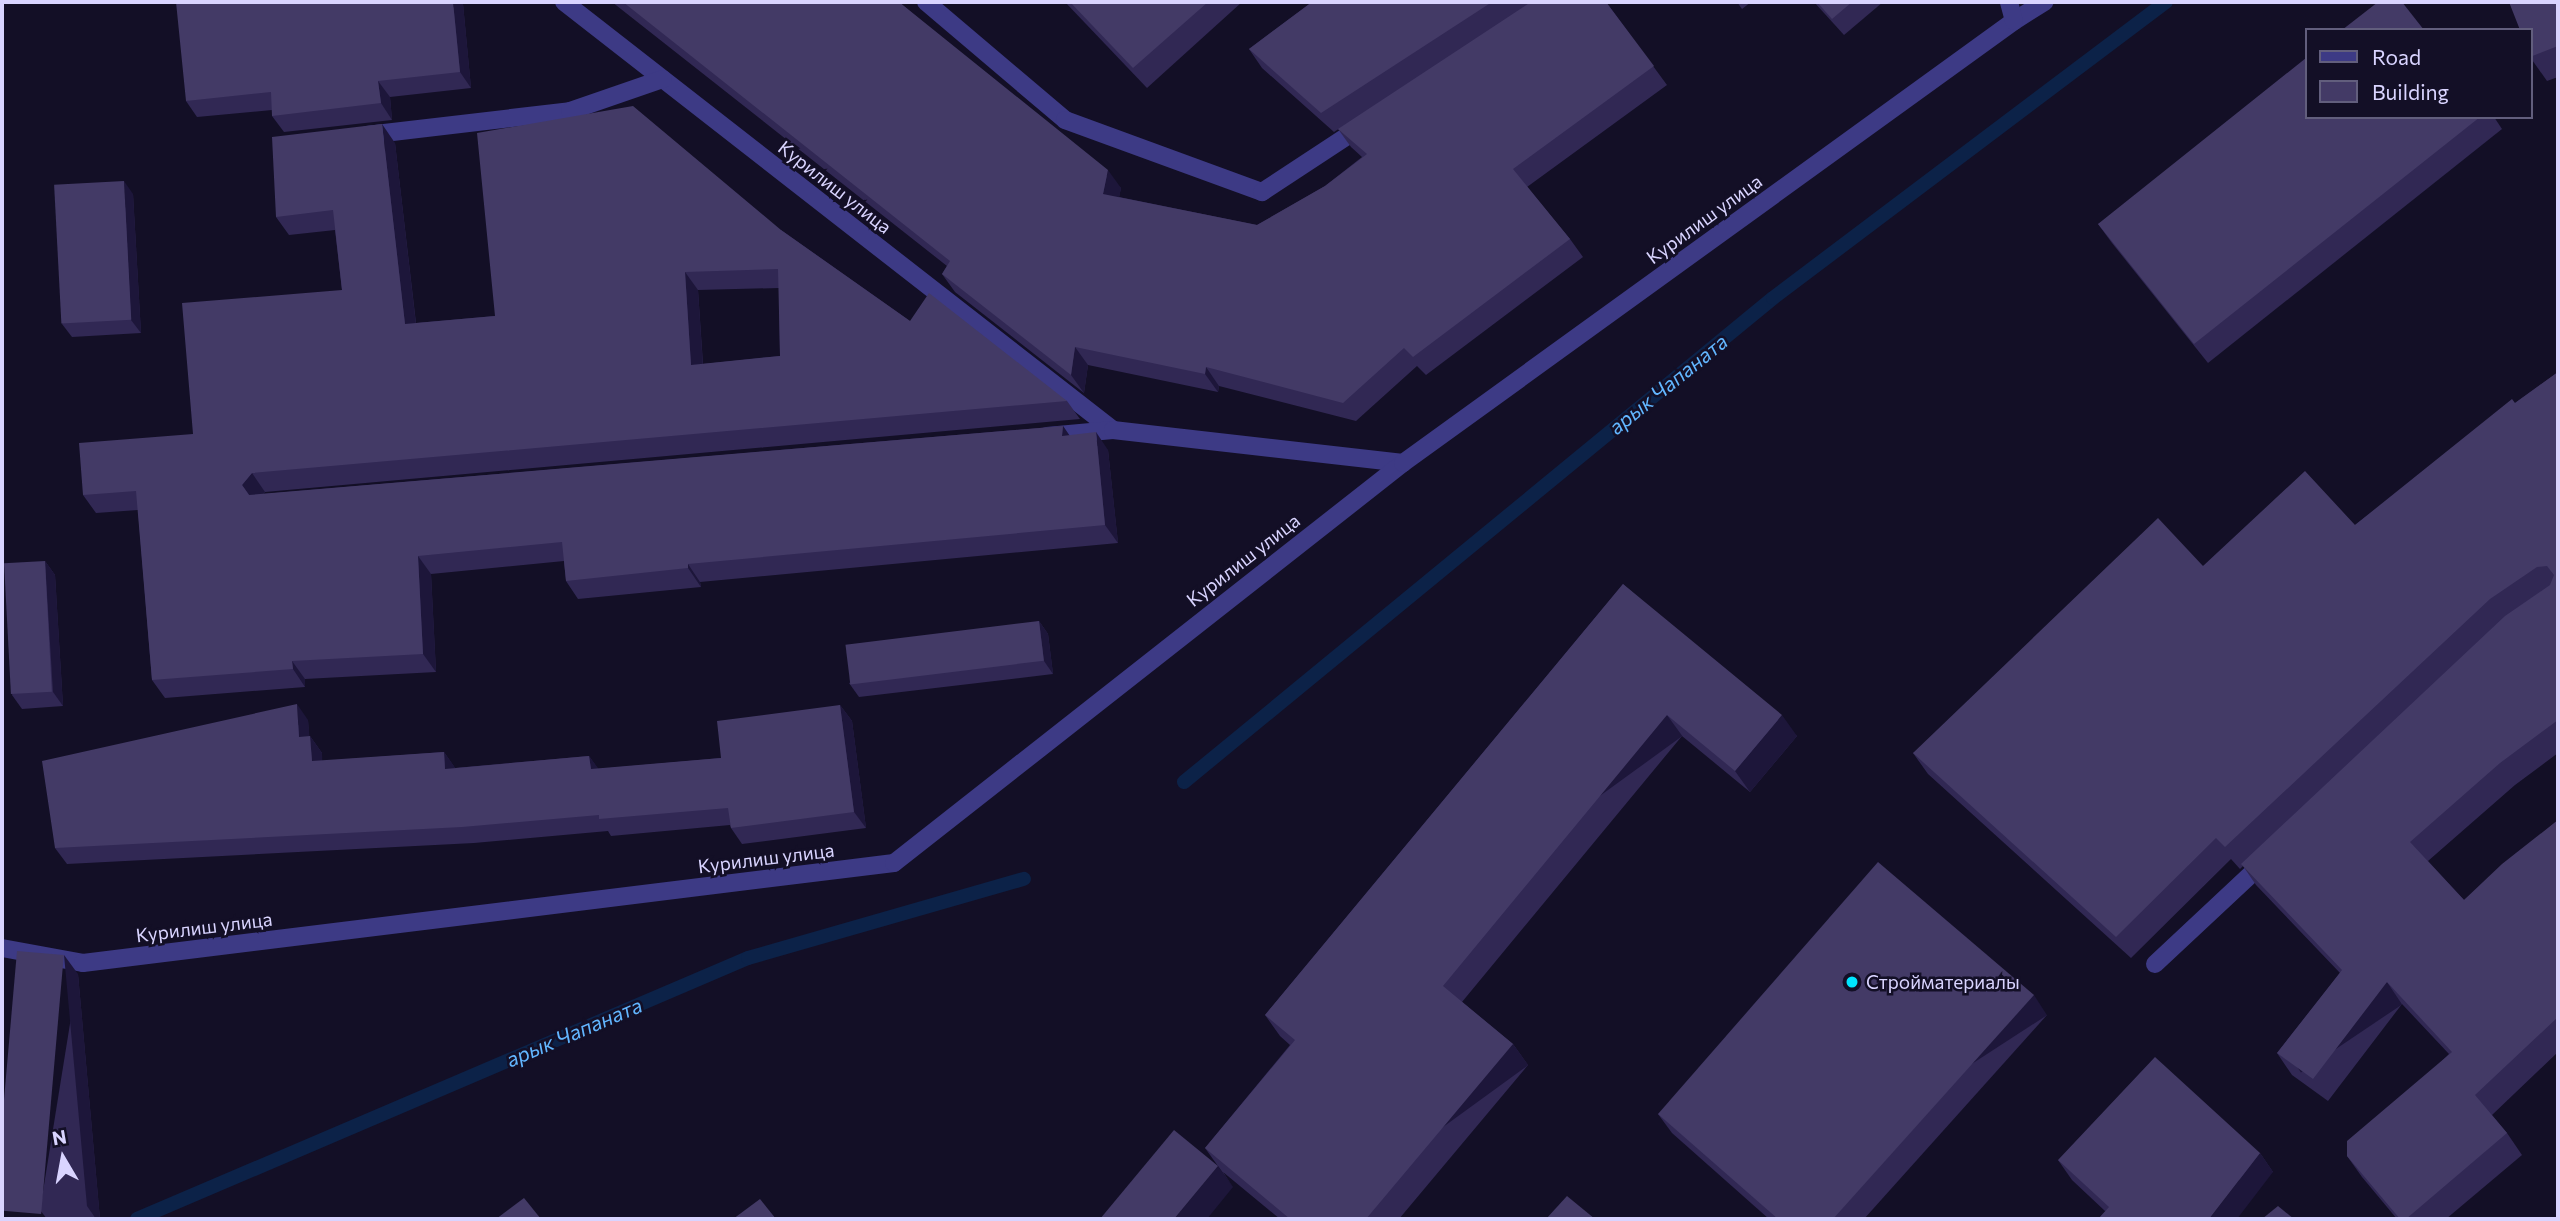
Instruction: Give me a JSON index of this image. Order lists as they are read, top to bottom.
{
  "streets": {
    "street": ["Курилиш улица"]
  },
  "water": ["арык Чапаната"],
  "places": ["Стройматериалы"],
  "legend": ["Road", "Building"],
  "north": "top"
}
